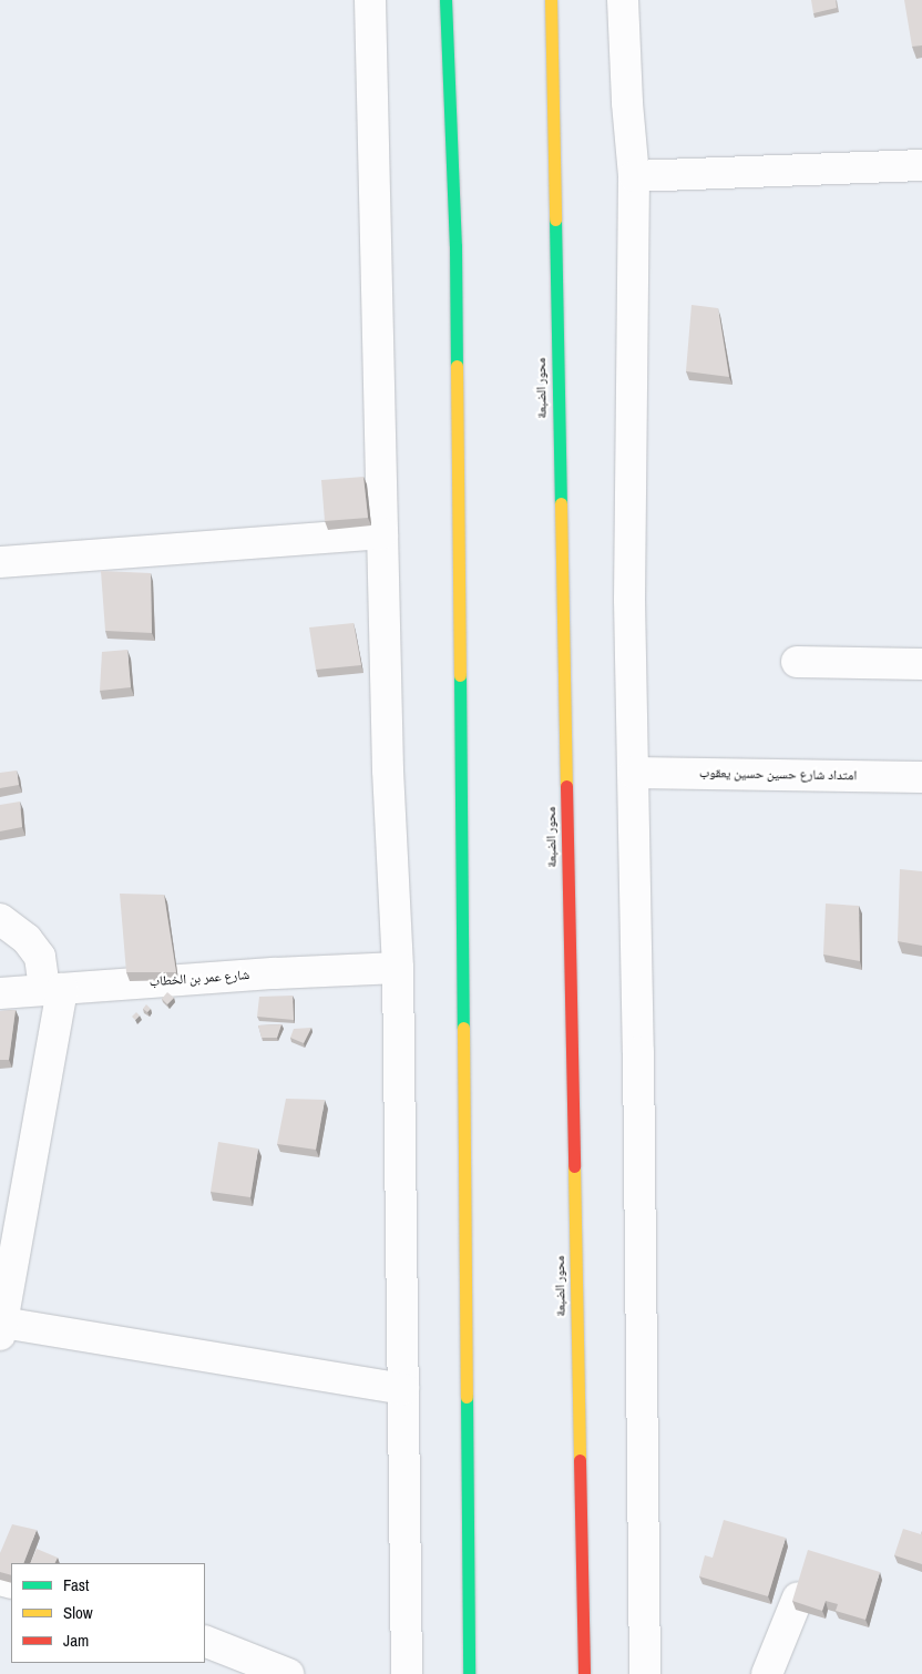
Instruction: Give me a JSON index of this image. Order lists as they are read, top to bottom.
{
  "streets": {
    "highway": ["محور الضبعة"],
    "street": ["امتداد شارع حسين حسين يعقوب", "شارع عمر بن الخطاب"]
  },
  "legend": ["Fast", "Slow", "Jam"]
}
